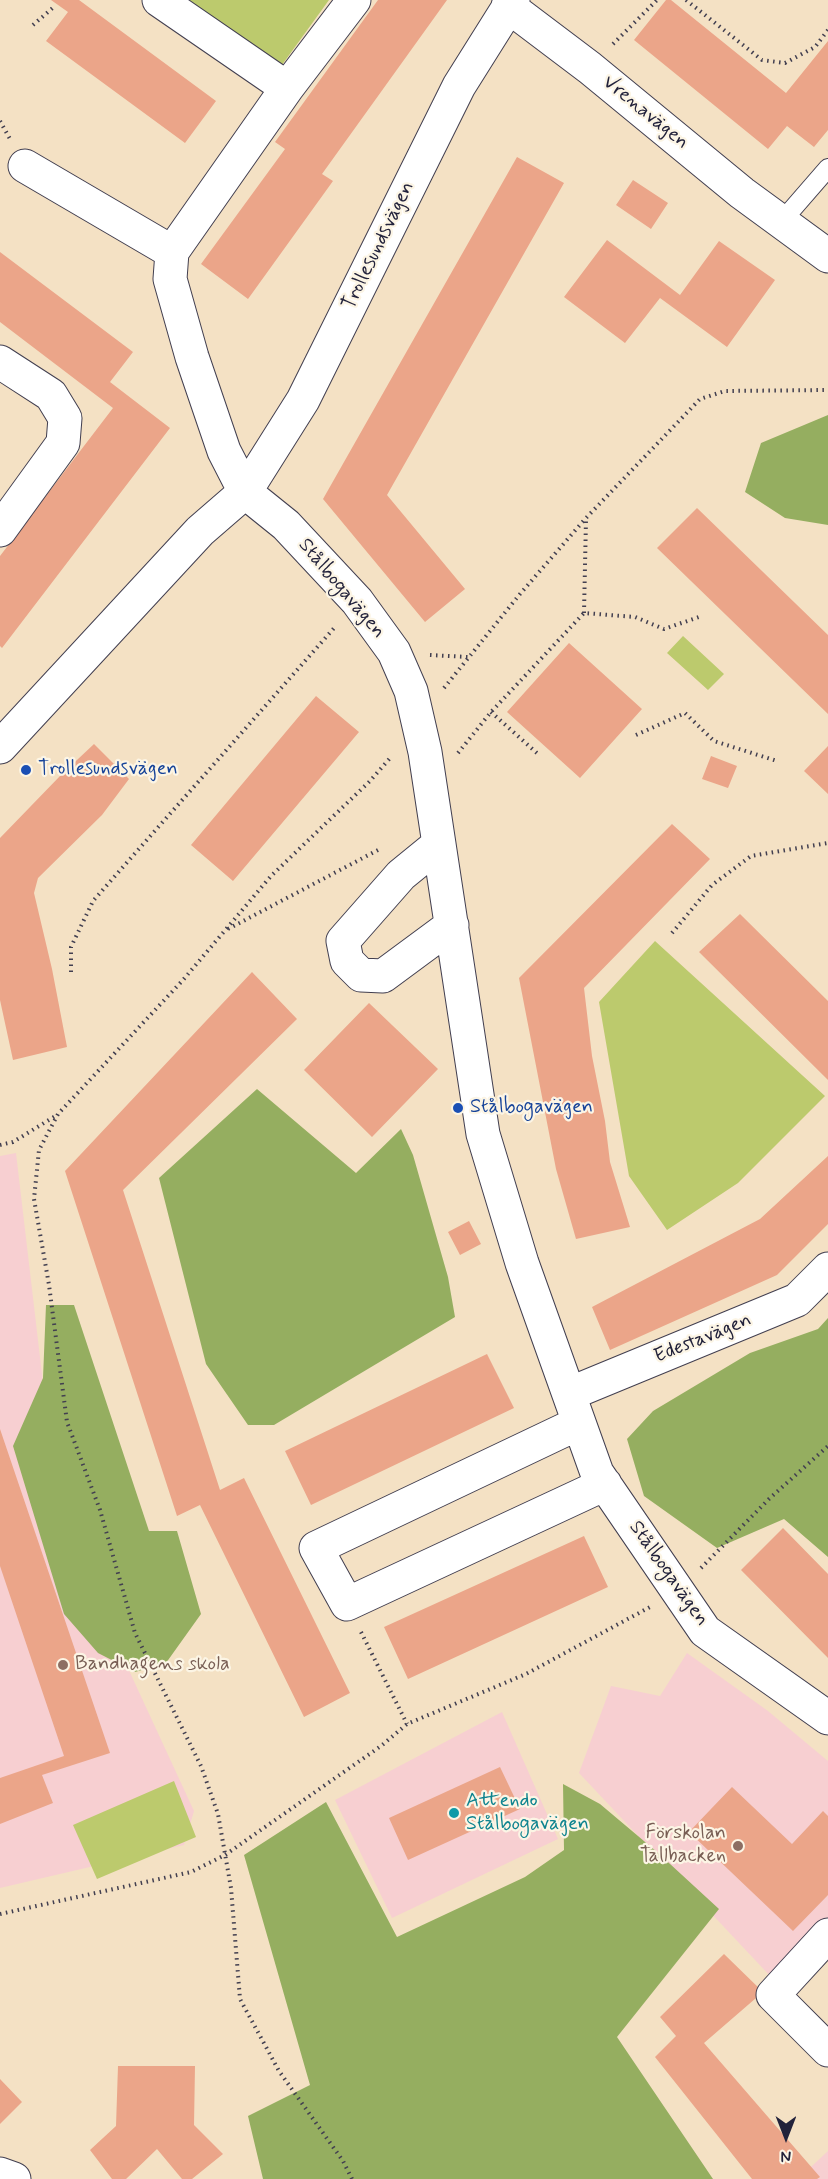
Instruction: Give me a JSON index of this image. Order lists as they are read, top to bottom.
{
  "streets": {
    "street": [
      "Vrenavägen",
      "Trollesundsvägen",
      "Stålbogavägen",
      "Edestavägen"
    ]
  },
  "crossings": [
    ["Vrenavägen", "Trollesundsvägen"],
    ["Trollesundsvägen", "Stålbogavägen"],
    ["Stålbogavägen", "Edestavägen"]
  ],
  "places": [
    "Trollesundsvägen",
    "Stålbogavägen",
    "Bandhagens skola",
    "Attendo Stålbogavägen",
    "Förskolan Tallbacken"
  ],
  "north": "bottom"
}
